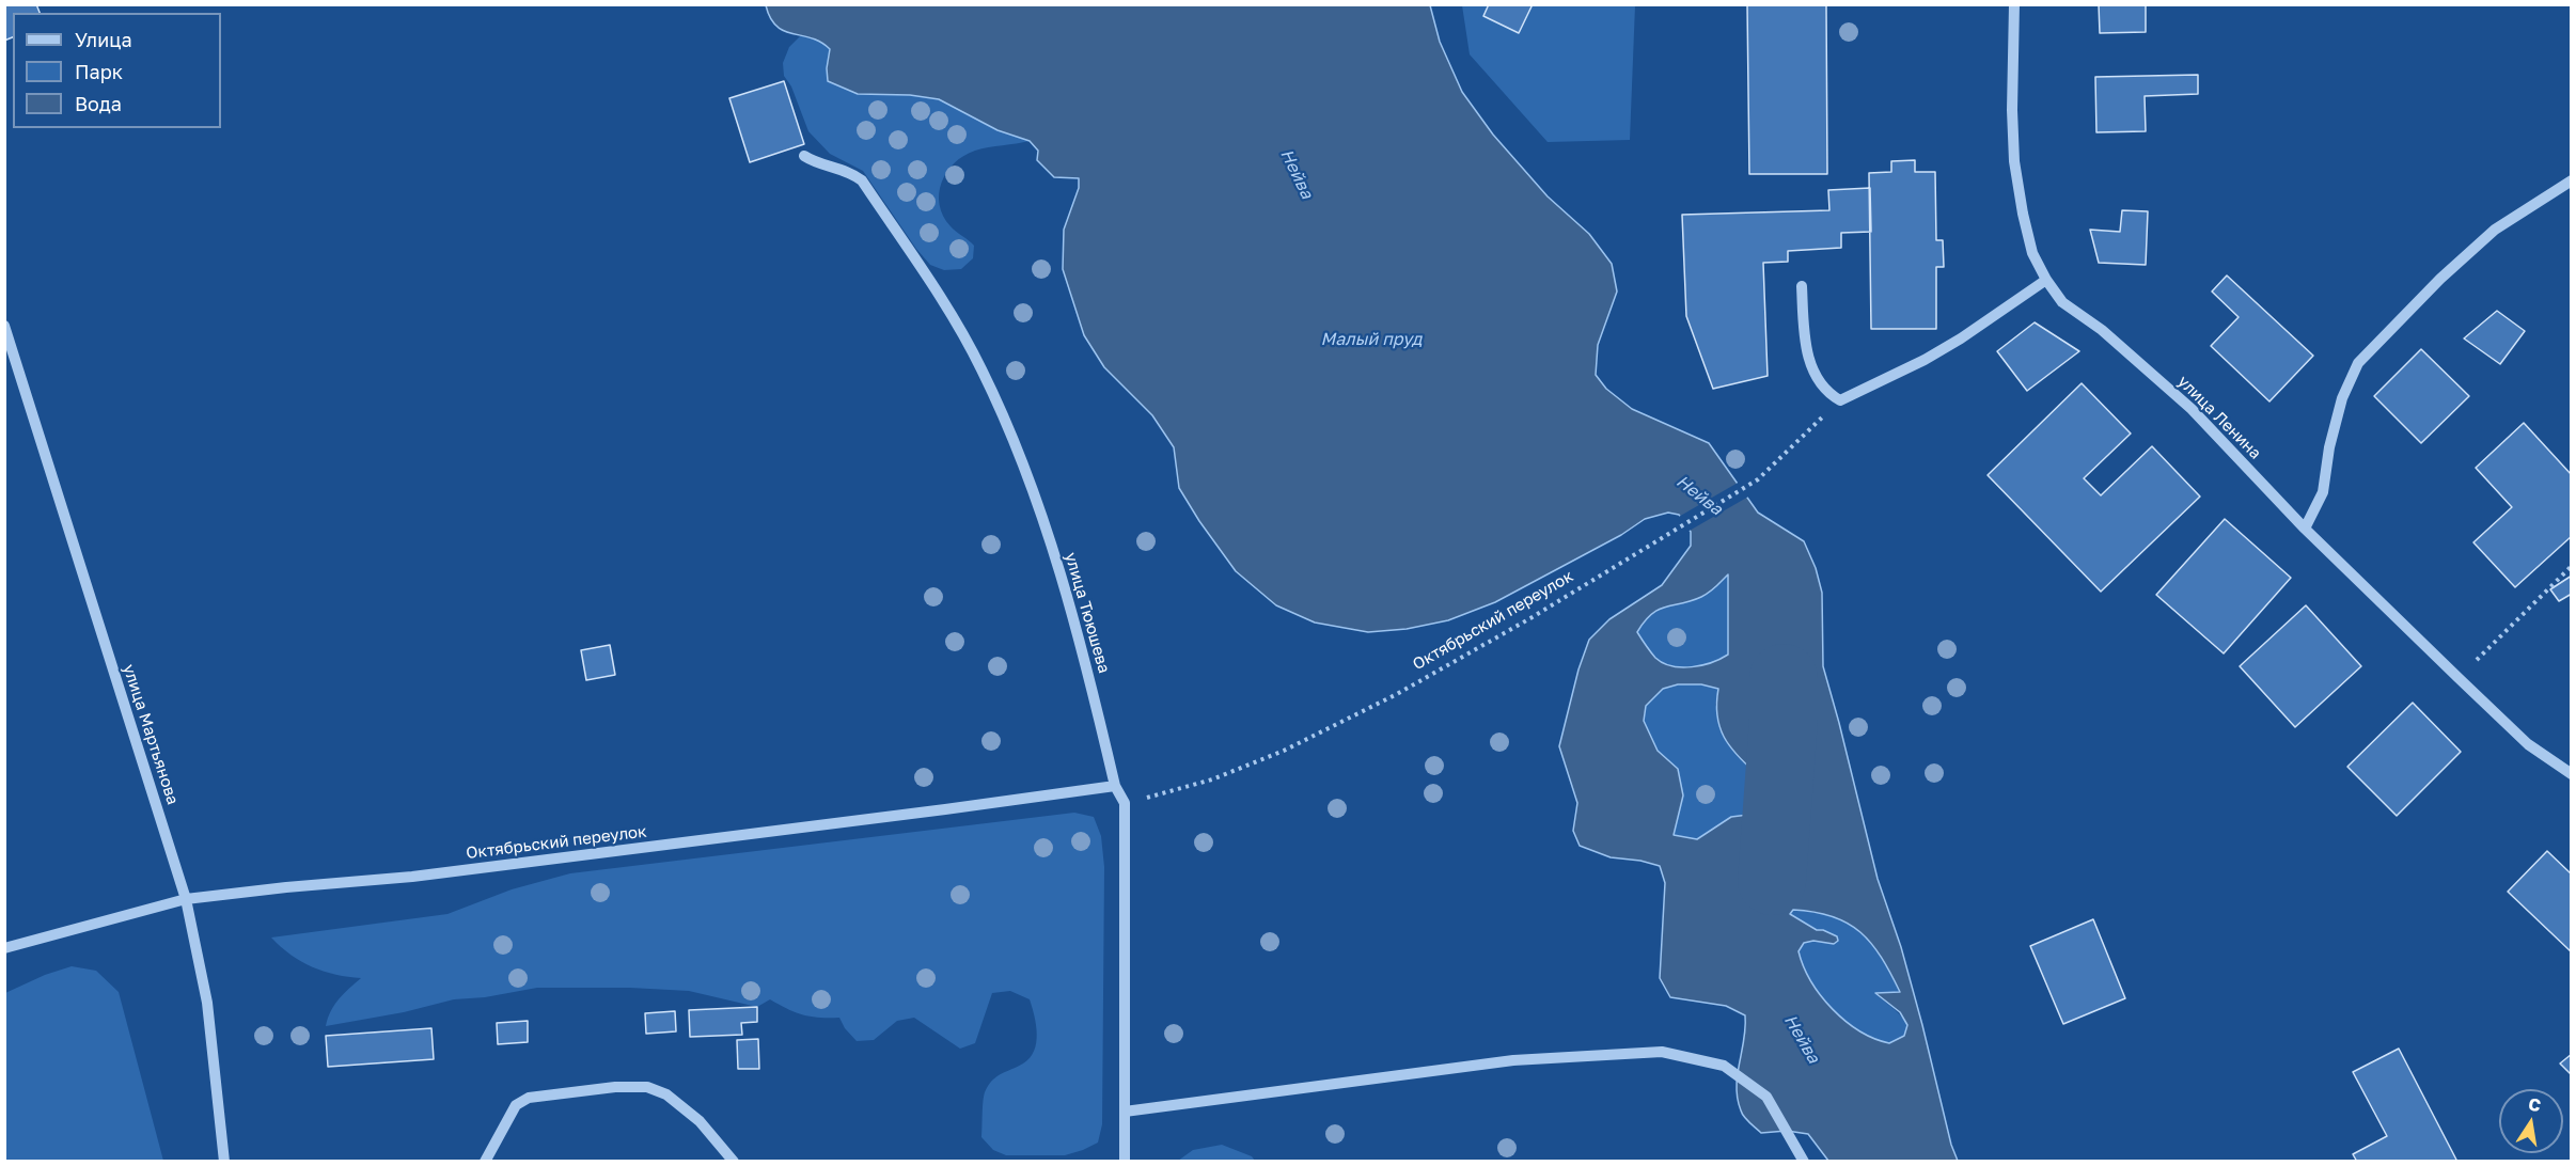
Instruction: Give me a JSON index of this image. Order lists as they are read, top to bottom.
{
  "streets": {
    "street": [
      "улица Ленина",
      "улица Тююшева",
      "Октябрьский переулок",
      "улица Мартьянова"
    ]
  },
  "crossings": [
    ["улица Тююшева", "Октябрьский переулок"],
    ["Октябрьский переулок", "улица Мартьянова"]
  ],
  "water": ["Нейва", "Малый пруд"],
  "legend": ["Улица", "Парк", "Вода"],
  "north": "top"
}
